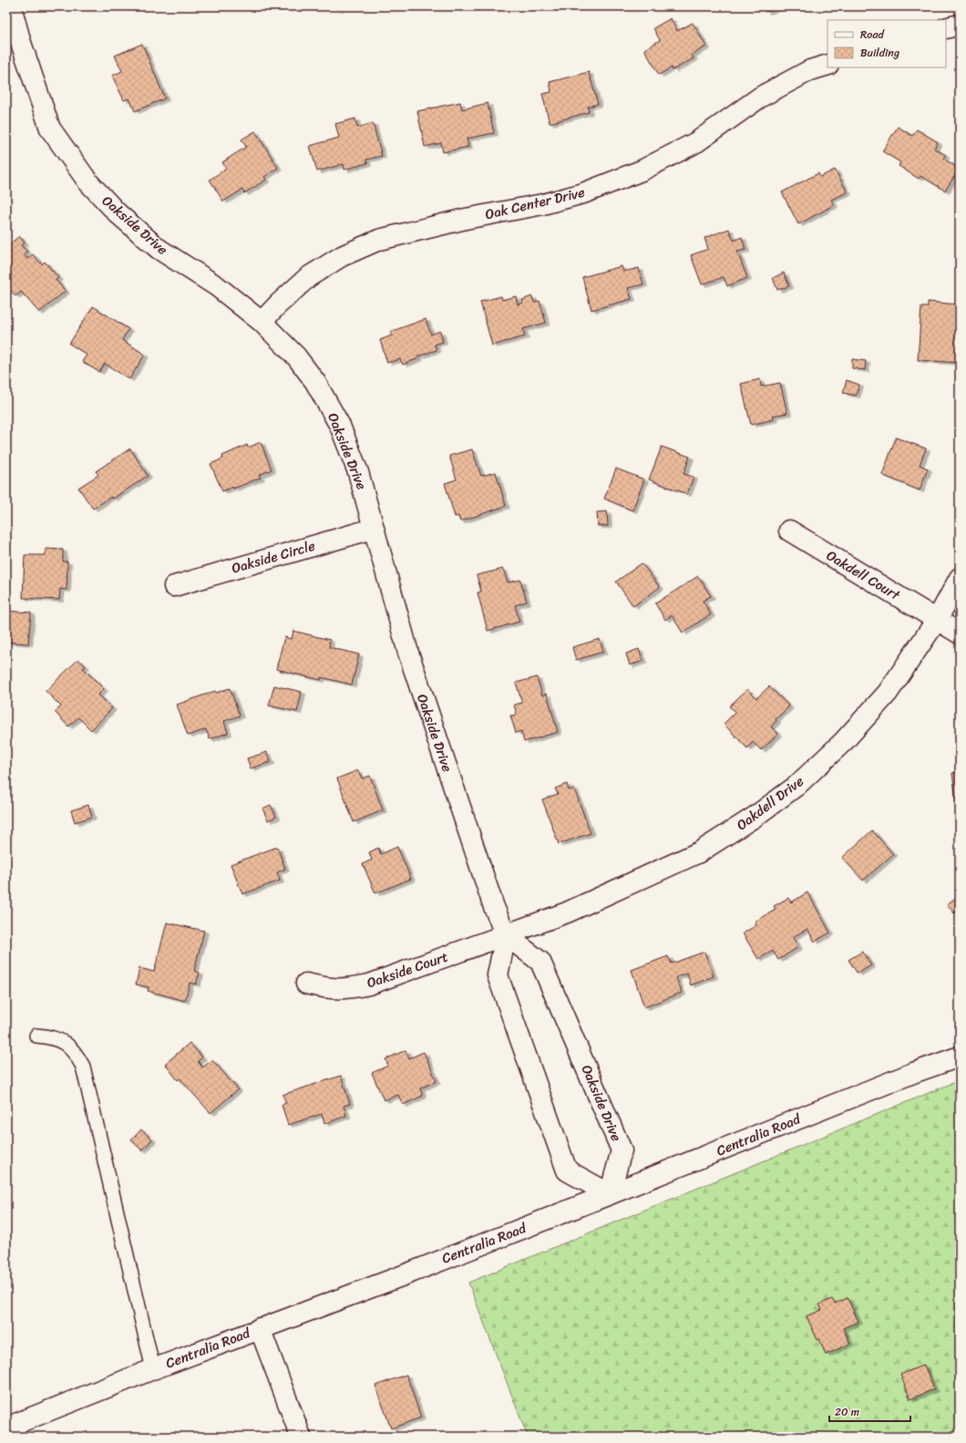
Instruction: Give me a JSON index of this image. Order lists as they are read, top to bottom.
{
  "streets": {
    "street": [
      "Oak Center Drive",
      "Oakside Drive",
      "Oakside Circle",
      "Oakdell Court",
      "Oakdell Drive",
      "Oakside Court",
      "Centralia Road"
    ]
  },
  "crossings": [
    ["Oak Center Drive", "Oakside Drive"],
    ["Oakside Drive", "Oakside Circle"],
    ["Oakside Drive", "Oakdell Drive"],
    ["Oakside Drive", "Oakside Court"],
    ["Oakside Drive", "Centralia Road"],
    ["Oakdell Court", "Oakdell Drive"],
    ["Oakdell Drive", "Oakside Court"]
  ],
  "legend": ["Road", "Building"],
  "scale_bar": "20 m"
}
